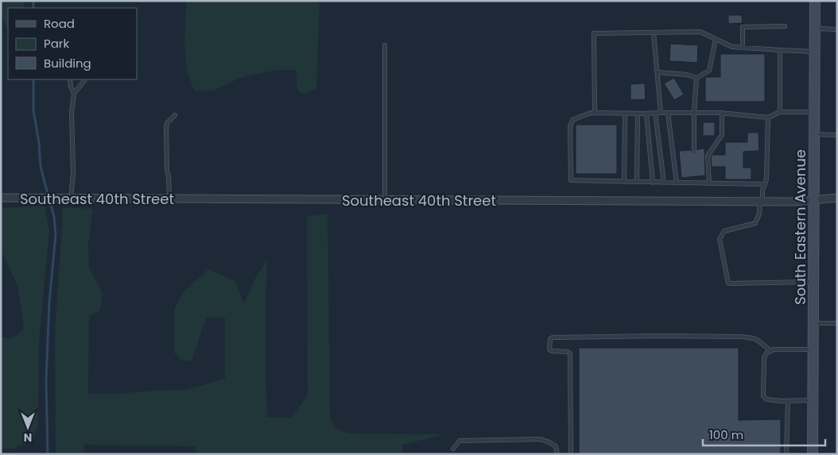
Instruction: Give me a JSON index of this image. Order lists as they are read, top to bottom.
{
  "streets": {
    "main road": ["South Eastern Avenue"],
    "street": ["Southeast 40th Street"]
  },
  "crossings": [
    ["Southeast 40th Street", "South Eastern Avenue"]
  ],
  "legend": ["Road", "Park", "Building"],
  "scale_bar": "100 m",
  "north": "bottom"
}
